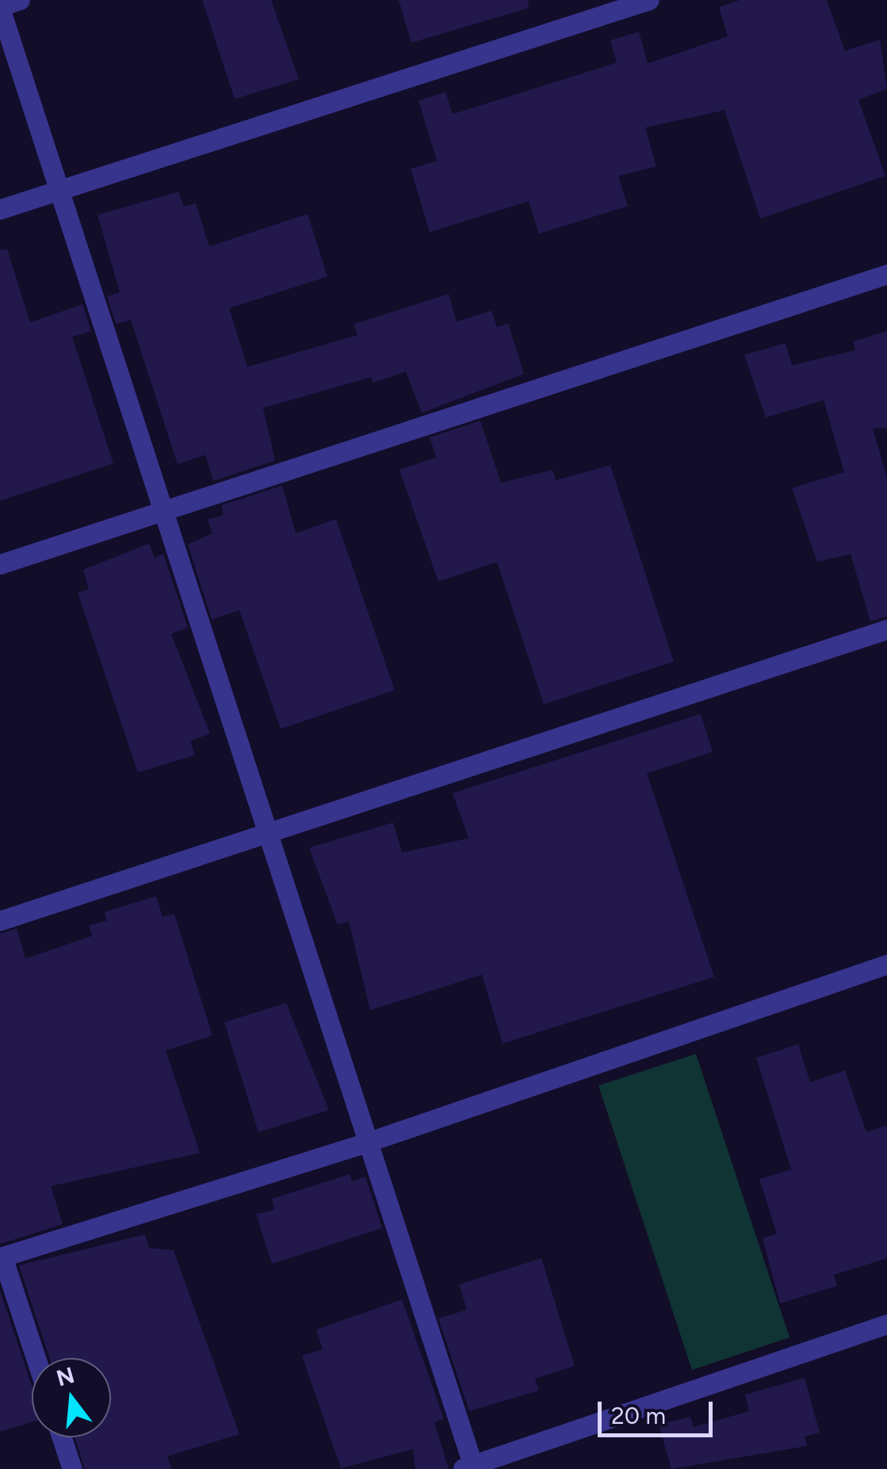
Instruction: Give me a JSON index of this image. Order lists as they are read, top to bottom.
{
  "scale_bar": "20 m",
  "north": "top"
}
